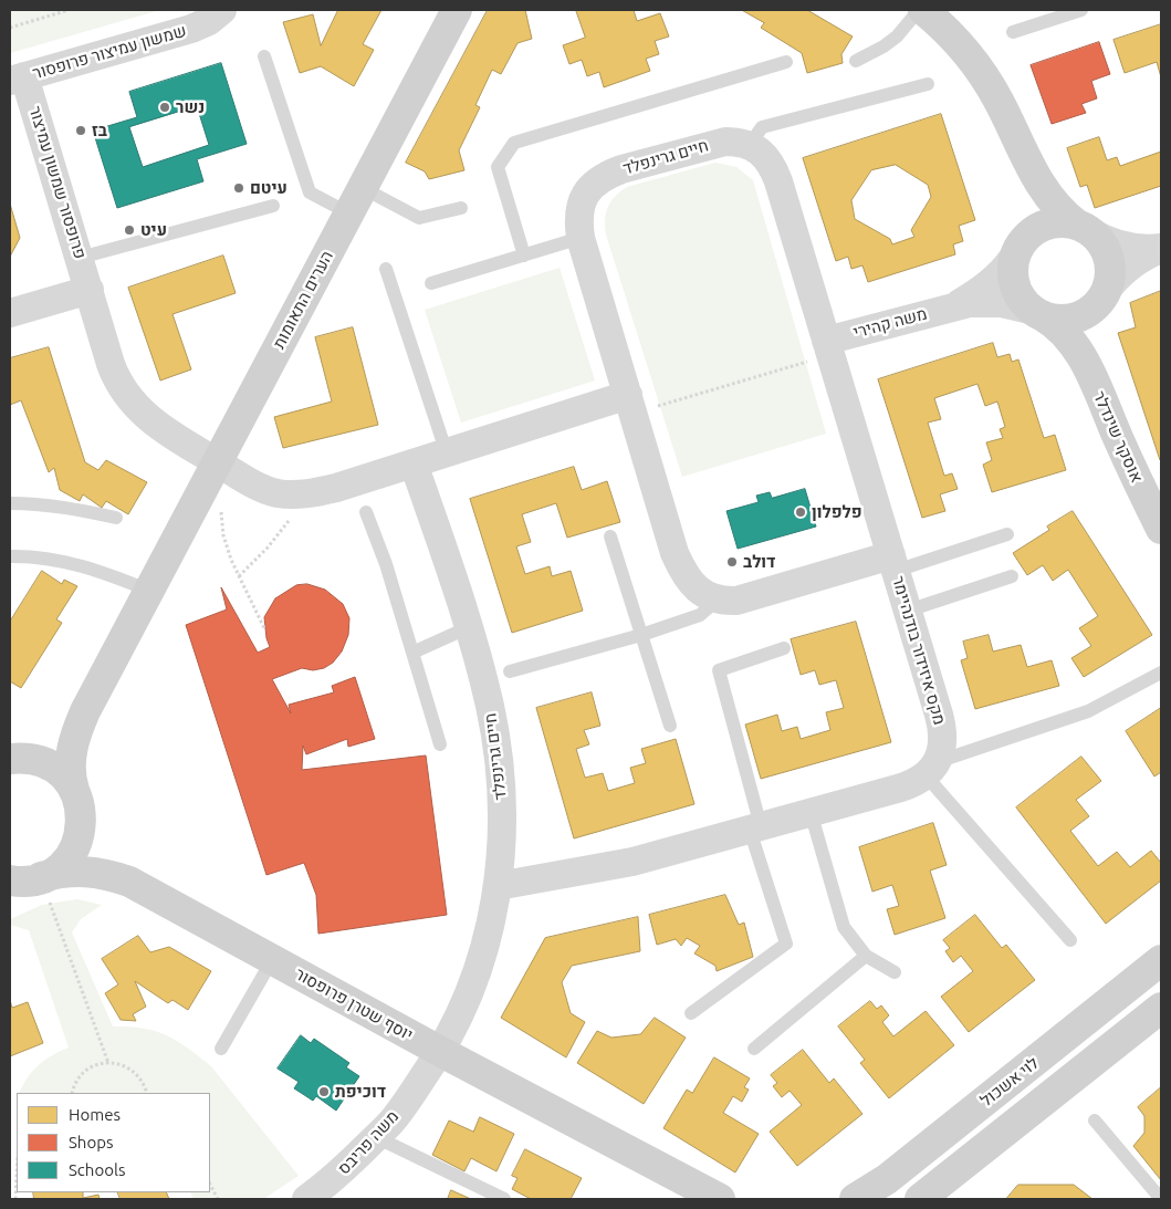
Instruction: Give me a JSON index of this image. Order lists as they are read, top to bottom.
{
  "streets": {
    "street": [
      "שמשון עמיצור פרופסור",
      "חיים גרינפלד",
      "פרופסור שמשון עמיצור",
      "הערים התאומות",
      "משה קהירי",
      "אוסקר שינדלר",
      "מקס איזידור בודנהיימר",
      "יוסף שטרן פרופסור",
      "לוי אשכול",
      "משה פריבס"
    ]
  },
  "crossings": [
    ["שמשון עמיצור פרופסור", "פרופסור שמשון עמיצור"],
    ["חיים גרינפלד", "יוסף שטרן פרופסור"],
    ["חיים גרינפלד", "משה פריבס"],
    ["פרופסור שמשון עמיצור", "הערים התאומות"],
    ["משה קהירי", "אוסקר שינדלר"],
    ["יוסף שטרן פרופסור", "משה פריבס"]
  ],
  "places": [
    "נשר",
    "בז",
    "עיטם",
    "עיט",
    "פלפלון",
    "דולב",
    "דוכיפת"
  ],
  "legend": ["Homes", "Shops", "Schools"]
}
